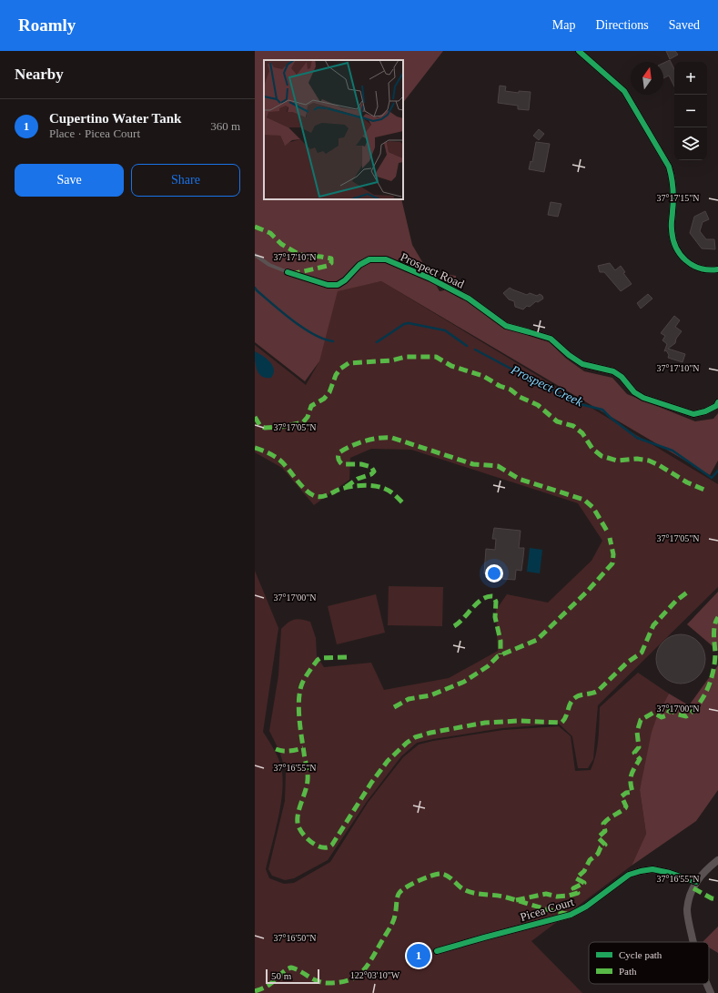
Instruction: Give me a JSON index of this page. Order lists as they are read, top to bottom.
{
  "streets": {
    "street": ["Prospect Road", "Picea Court"]
  },
  "water": ["Prospect Creek"],
  "legend": ["Cycle path", "Path"],
  "scale_bar": "50 m",
  "north": "top",
  "page": {
    "header": "Roamly",
    "nav": ["Map", "Directions", "Saved"],
    "heading": "Nearby",
    "map_buttons": ["+", "−"],
    "list": [
      {
        "mark": "1",
        "name": "Cupertino Water Tank",
        "note": "Place · Picea Court",
        "value": "360 m"
      }
    ],
    "buttons": ["Save", "Share"],
    "pins": "1",
    "scale": "50 m"
  },
  "coordinates": [
    "37°17'15\"N",
    "37°17'10\"N",
    "37°17'05\"N",
    "37°17'00\"N",
    "37°16'55\"N",
    "37°16'50\"N",
    "122°03'10\"W"
  ]
}
